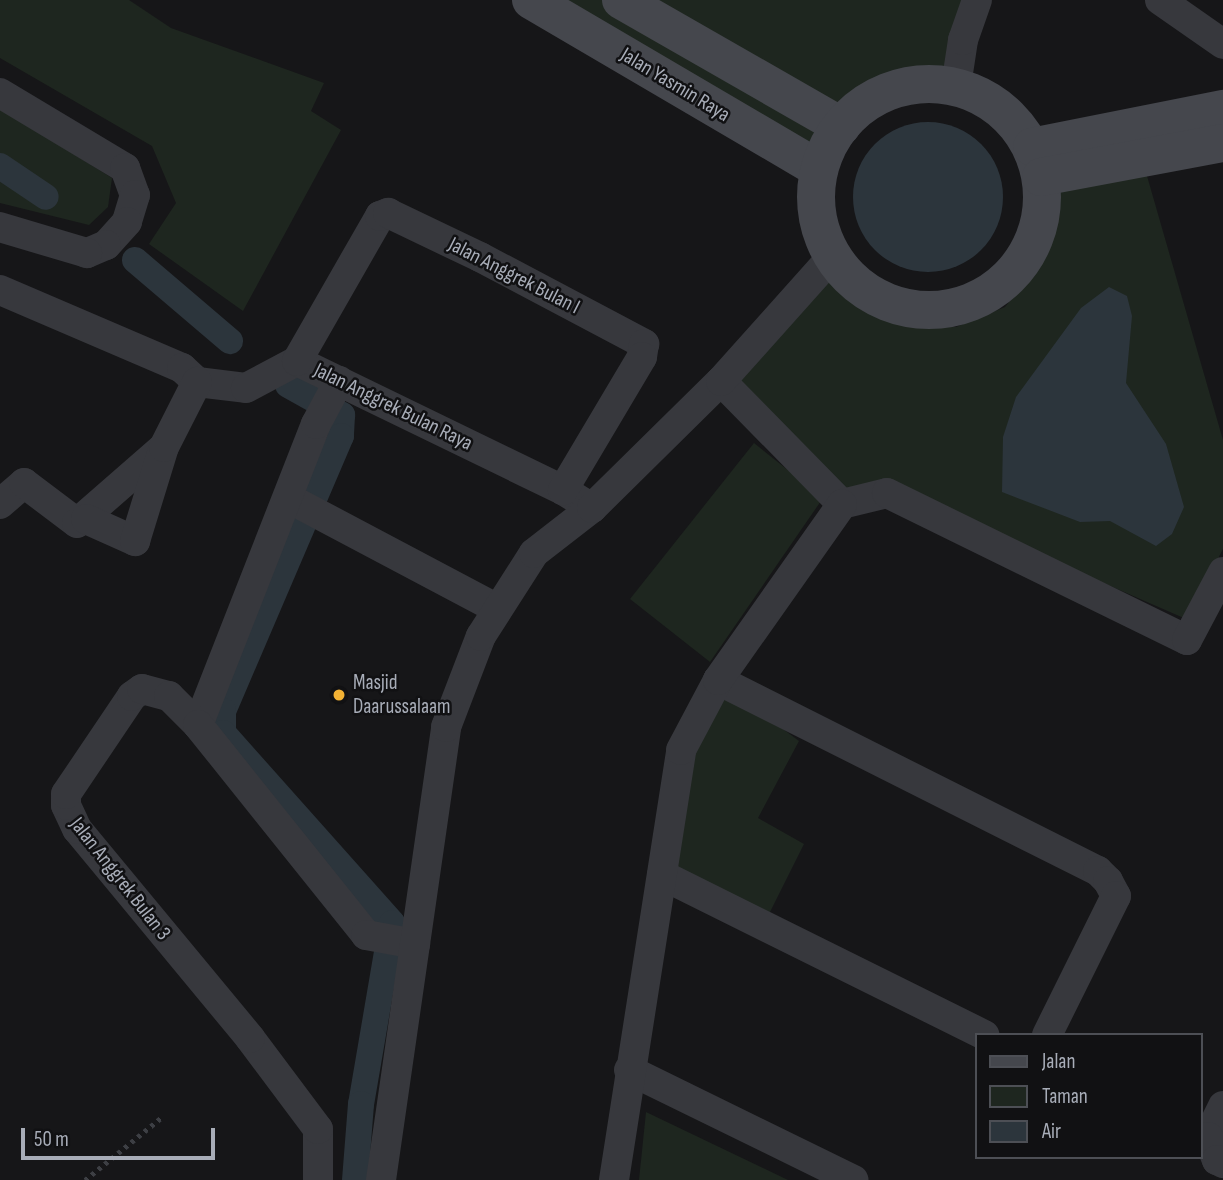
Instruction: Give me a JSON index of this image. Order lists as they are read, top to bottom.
{
  "streets": {
    "street": [
      "Jalan Yasmin Raya",
      "Jalan Anggrek Bulan I",
      "Jalan Anggrek Bulan Raya",
      "Jalan Anggrek Bulan 3"
    ]
  },
  "crossings": [
    ["Jalan Anggrek Bulan I", "Jalan Anggrek Bulan Raya"]
  ],
  "places": ["Masjid Daarussalaam"],
  "legend": ["Jalan", "Taman", "Air"],
  "scale_bar": "50 m"
}
